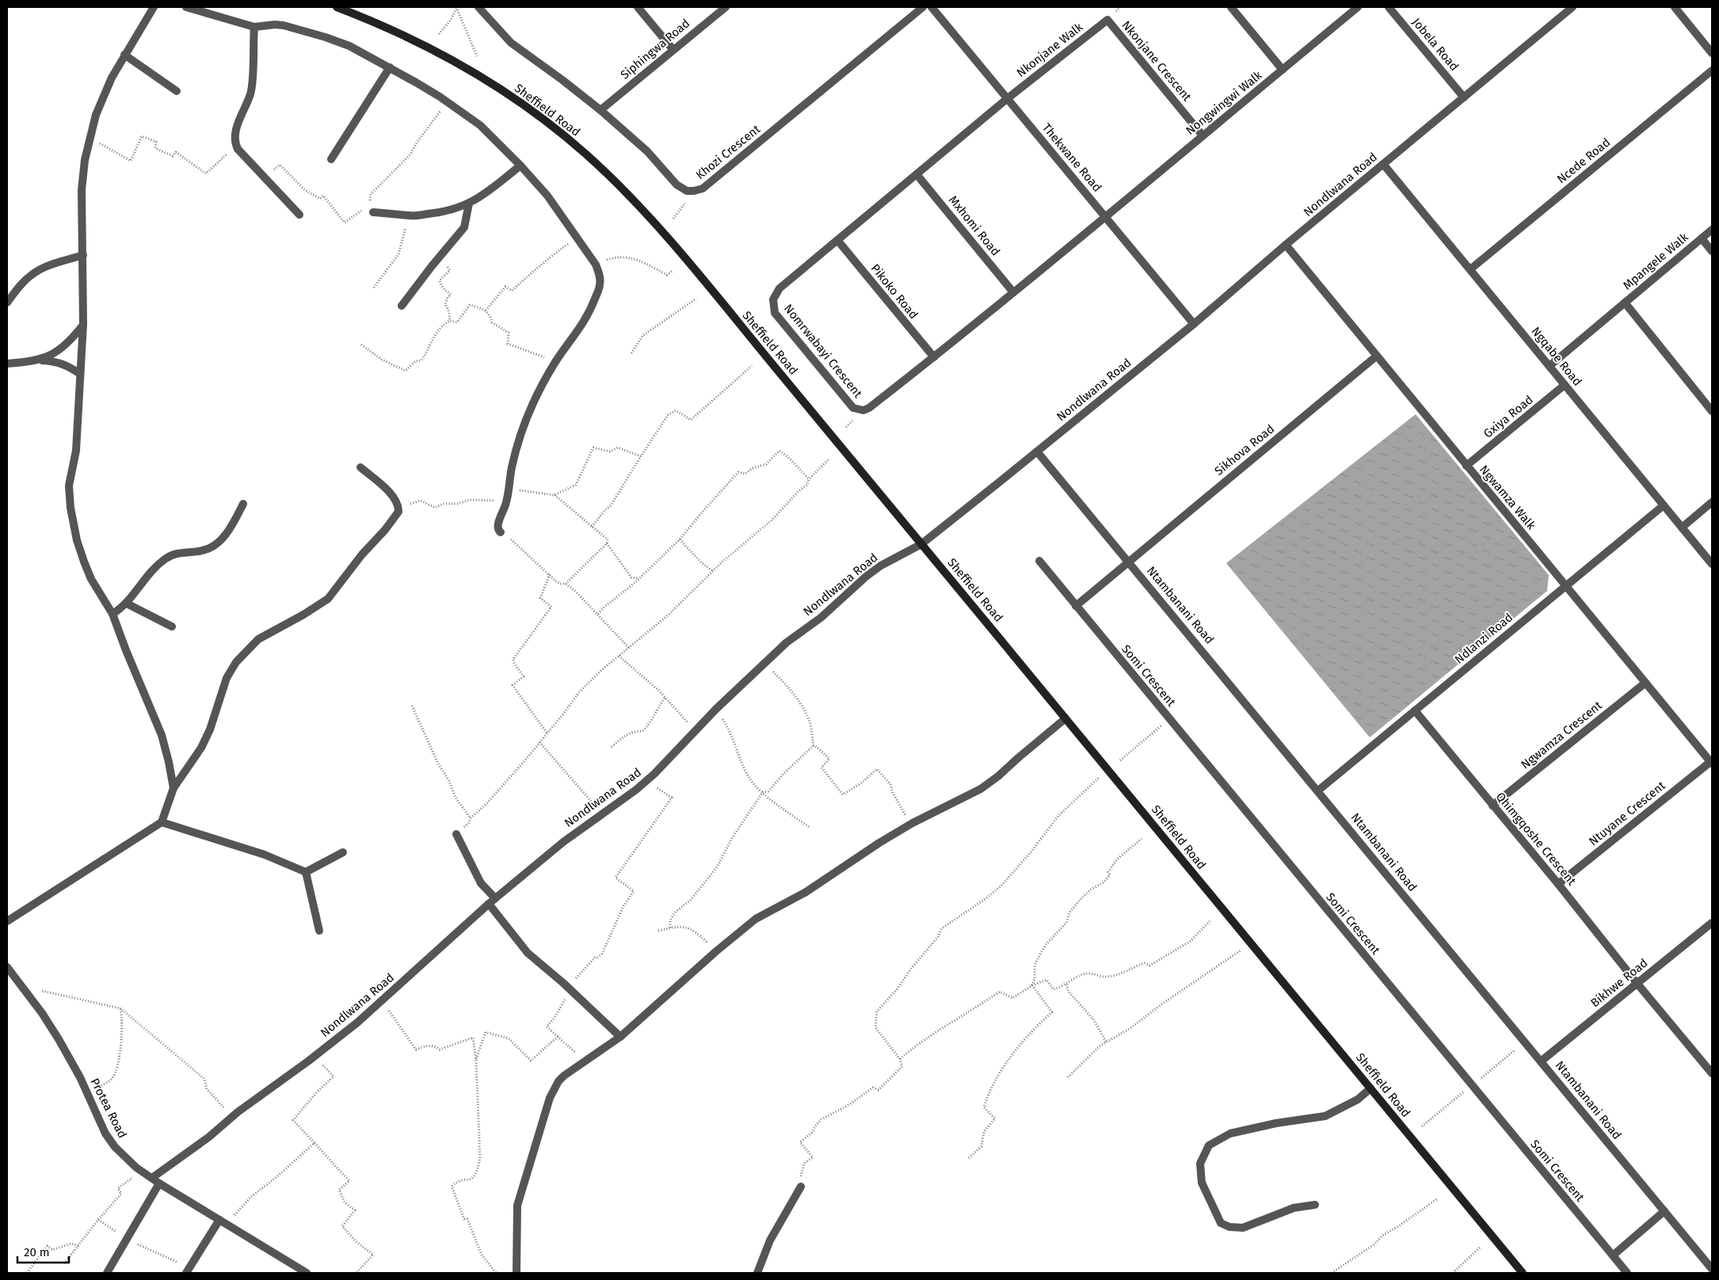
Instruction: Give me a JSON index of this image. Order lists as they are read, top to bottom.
{
  "streets": {
    "street": [
      "Jobela Road",
      "Siphingwa Road",
      "Nkonjane Walk",
      "Nkonjane Crescent",
      "Nongwingwi Walk",
      "Sheffield Road",
      "Khozi Crescent",
      "Thekwane Road",
      "Ncede Road",
      "Nondlwana Road",
      "Mxhomi Road",
      "Mpangele Walk",
      "Pikoko Road",
      "Nomrwabayi Crescent",
      "Ngqabe Road",
      "Gxiya Road",
      "Sikhova Road",
      "Ngwamza Walk",
      "Ntambanani Road",
      "Ndlanzi Road",
      "Somi Crescent",
      "Ngwamza Crescent",
      "Ntuyane Crescent",
      "Qhimgqoshe Crescent",
      "Bikhwe Road",
      "Protea Road"
    ]
  },
  "crossings": [
    ["Jobela Road", "Nondlwana Road"],
    ["Siphingwa Road", "Khozi Crescent"],
    ["Nkonjane Walk", "Nkonjane Crescent"],
    ["Nkonjane Walk", "Thekwane Road"],
    ["Nkonjane Walk", "Nomrwabayi Crescent"],
    ["Nkonjane Crescent", "Nongwingwi Walk"],
    ["Nongwingwi Walk", "Thekwane Road"],
    ["Nongwingwi Walk", "Nomrwabayi Crescent"],
    ["Sheffield Road", "Nondlwana Road"],
    ["Thekwane Road", "Nondlwana Road"],
    ["Thekwane Road", "Nomrwabayi Crescent"],
    ["Ncede Road", "Ngqabe Road"],
    ["Nondlwana Road", "Ngqabe Road"],
    ["Nondlwana Road", "Ngwamza Walk"],
    ["Nondlwana Road", "Ntambanani Road"],
    ["Nondlwana Road", "Protea Road"],
    ["Mxhomi Road", "Nomrwabayi Crescent"],
    ["Mpangele Walk", "Ngqabe Road"],
    ["Pikoko Road", "Nomrwabayi Crescent"],
    ["Ngqabe Road", "Gxiya Road"],
    ["Ngqabe Road", "Ndlanzi Road"],
    ["Gxiya Road", "Ngwamza Walk"],
    ["Sikhova Road", "Ngwamza Walk"],
    ["Sikhova Road", "Ntambanani Road"],
    ["Ngwamza Walk", "Ndlanzi Road"],
    ["Ngwamza Walk", "Ngwamza Crescent"],
    ["Ngwamza Walk", "Ntuyane Crescent"],
    ["Ntambanani Road", "Ndlanzi Road"],
    ["Ntambanani Road", "Bikhwe Road"],
    ["Ndlanzi Road", "Qhimgqoshe Crescent"],
    ["Ngwamza Crescent", "Qhimgqoshe Crescent"],
    ["Ntuyane Crescent", "Qhimgqoshe Crescent"],
    ["Qhimgqoshe Crescent", "Bikhwe Road"]
  ],
  "scale_bar": "20 m"
}
